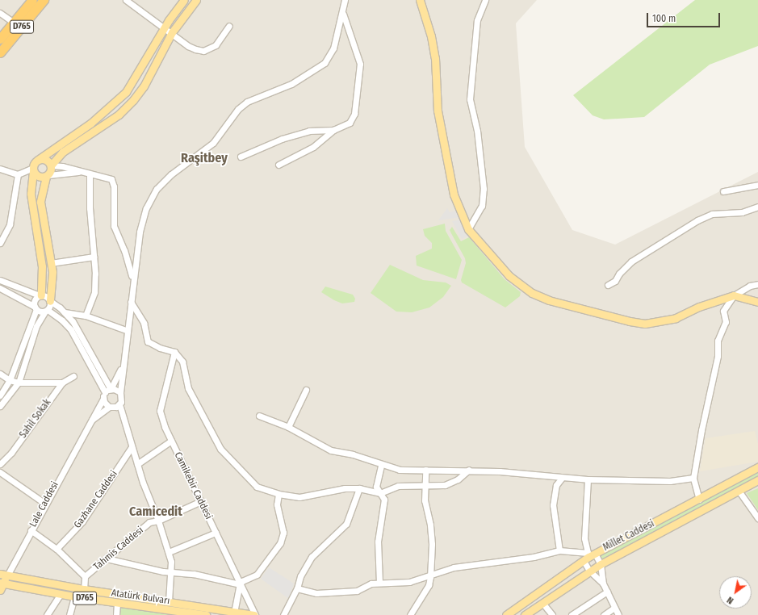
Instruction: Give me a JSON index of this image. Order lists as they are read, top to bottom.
{
  "streets": {
    "highway": ["D765"],
    "main road": ["Lale Caddesi", "Millet Caddesi", "Atatürk Bulvarı"],
    "street": [
      "Sahil Sokak",
      "Camikebir Caddesi",
      "Gazhane Caddesi",
      "Tahmis Caddesi"
    ]
  },
  "crossings": [
    ["Camikebir Caddesi", "Tahmis Caddesi"],
    ["Camikebir Caddesi", "Atatürk Bulvarı"],
    ["Lale Caddesi", "Atatürk Bulvarı"],
    ["Tahmis Caddesi", "Atatürk Bulvarı"]
  ],
  "districts": ["Raşitbey", "Camicedit"],
  "scale_bar": "100 m",
  "north": "bottom left"
}
